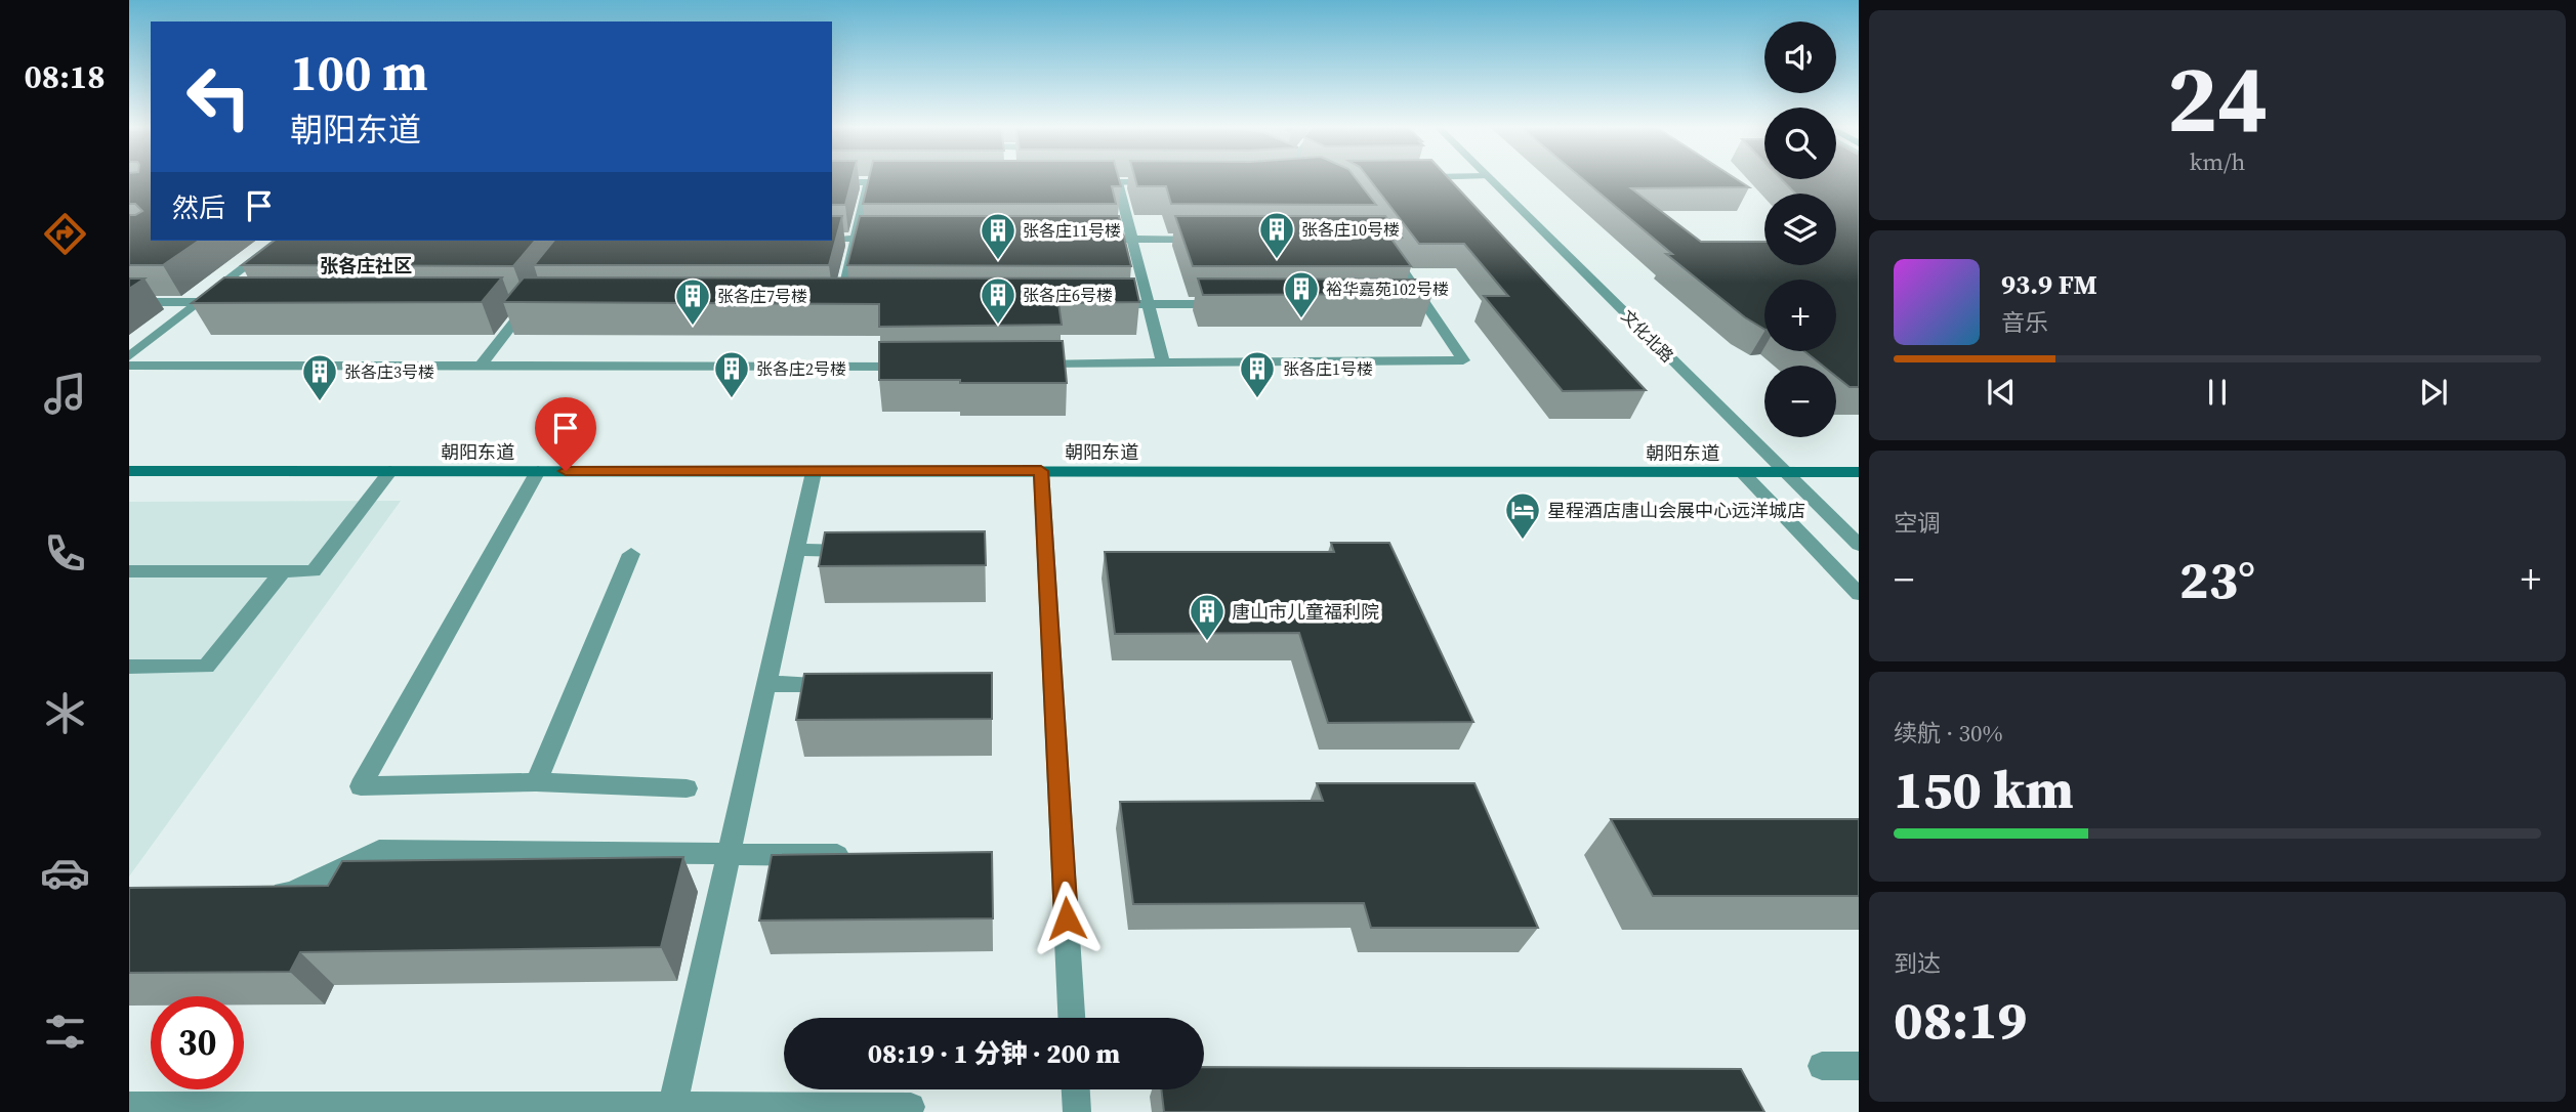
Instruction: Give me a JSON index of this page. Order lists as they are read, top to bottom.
{
  "streets": {
    "main road": ["朝阳东道"],
    "street": ["文化北路"]
  },
  "crossings": [
    ["文化北路", "朝阳东道"]
  ],
  "districts": ["张各庄社区"],
  "places": {
    "building": [
      "张各庄10号楼",
      "张各庄11号楼",
      "裕华嘉苑102号楼",
      "张各庄6号楼",
      "张各庄7号楼",
      "张各庄2号楼",
      "张各庄1号楼",
      "张各庄3号楼",
      "唐山市儿童福利院"
    ],
    "hotel": ["星程酒店唐山会展中心远洋城店"]
  },
  "page": {
    "tabs": "08:18",
    "tile": [
      ["24", "km/h"],
      "空调",
      ["续航 · 30%", "150 km"],
      ["到达", "08:19"]
    ],
    "map_buttons": ["+", "−"],
    "turn": ["100 m", "朝阳东道"],
    "then": "然后",
    "song": ["93.9 FM", "音乐"],
    "heat": ["−", "23°", "+"],
    "limit": "30",
    "trip": "08:19 · 1 分钟 · 200 m"
  }
}
